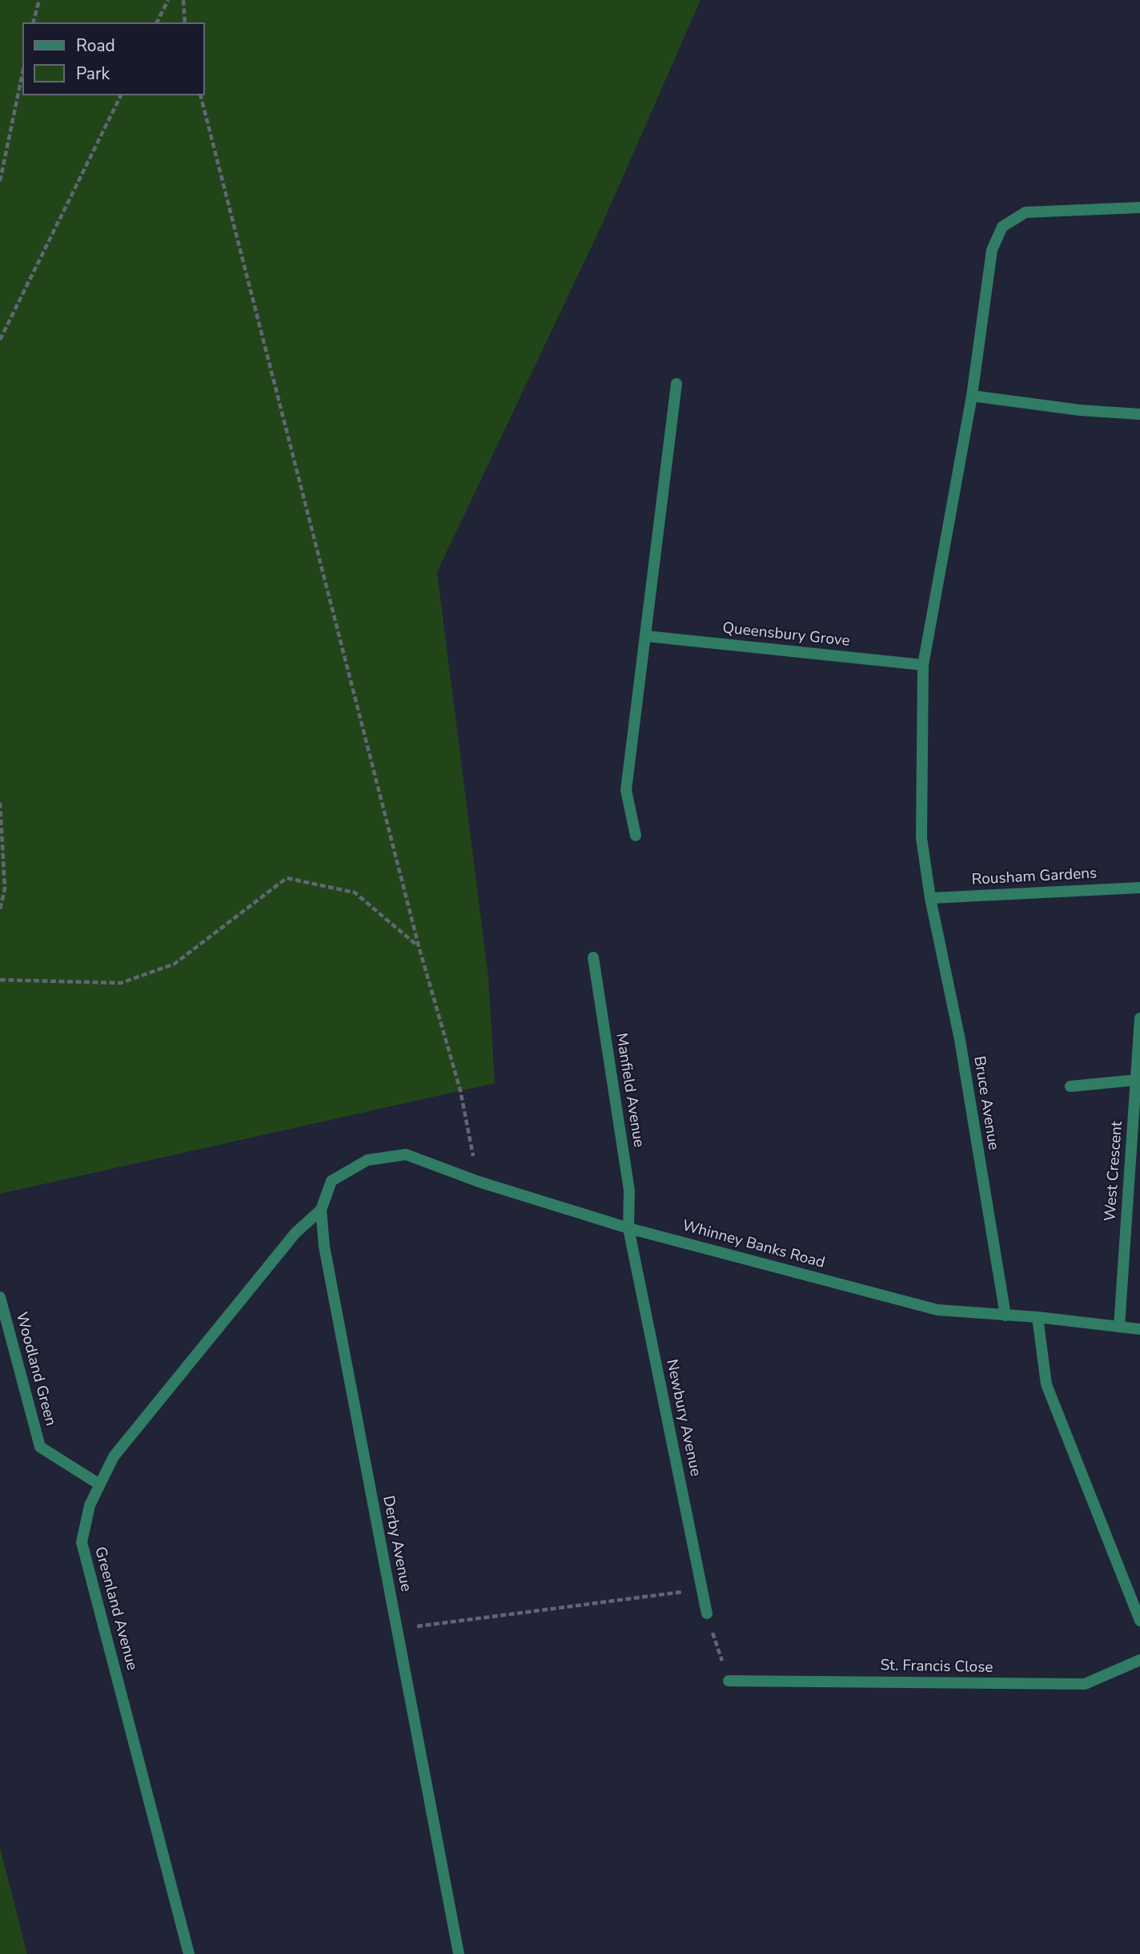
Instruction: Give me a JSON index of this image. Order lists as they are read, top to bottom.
{
  "streets": {
    "street": [
      "Queensbury Grove",
      "Rousham Gardens",
      "Manfield Avenue",
      "Bruce Avenue",
      "West Crescent",
      "Whinney Banks Road",
      "Woodland Green",
      "Newbury Avenue",
      "Derby Avenue",
      "Greenland Avenue",
      "St. Francis Close"
    ]
  },
  "crossings": [
    ["Queensbury Grove", "Bruce Avenue"],
    ["Rousham Gardens", "Bruce Avenue"],
    ["Manfield Avenue", "Whinney Banks Road"],
    ["Manfield Avenue", "Newbury Avenue"],
    ["Bruce Avenue", "Whinney Banks Road"],
    ["West Crescent", "Whinney Banks Road"],
    ["Whinney Banks Road", "Newbury Avenue"],
    ["Whinney Banks Road", "Derby Avenue"],
    ["Woodland Green", "Greenland Avenue"],
    ["Derby Avenue", "Greenland Avenue"]
  ],
  "legend": ["Road", "Park"]
}
